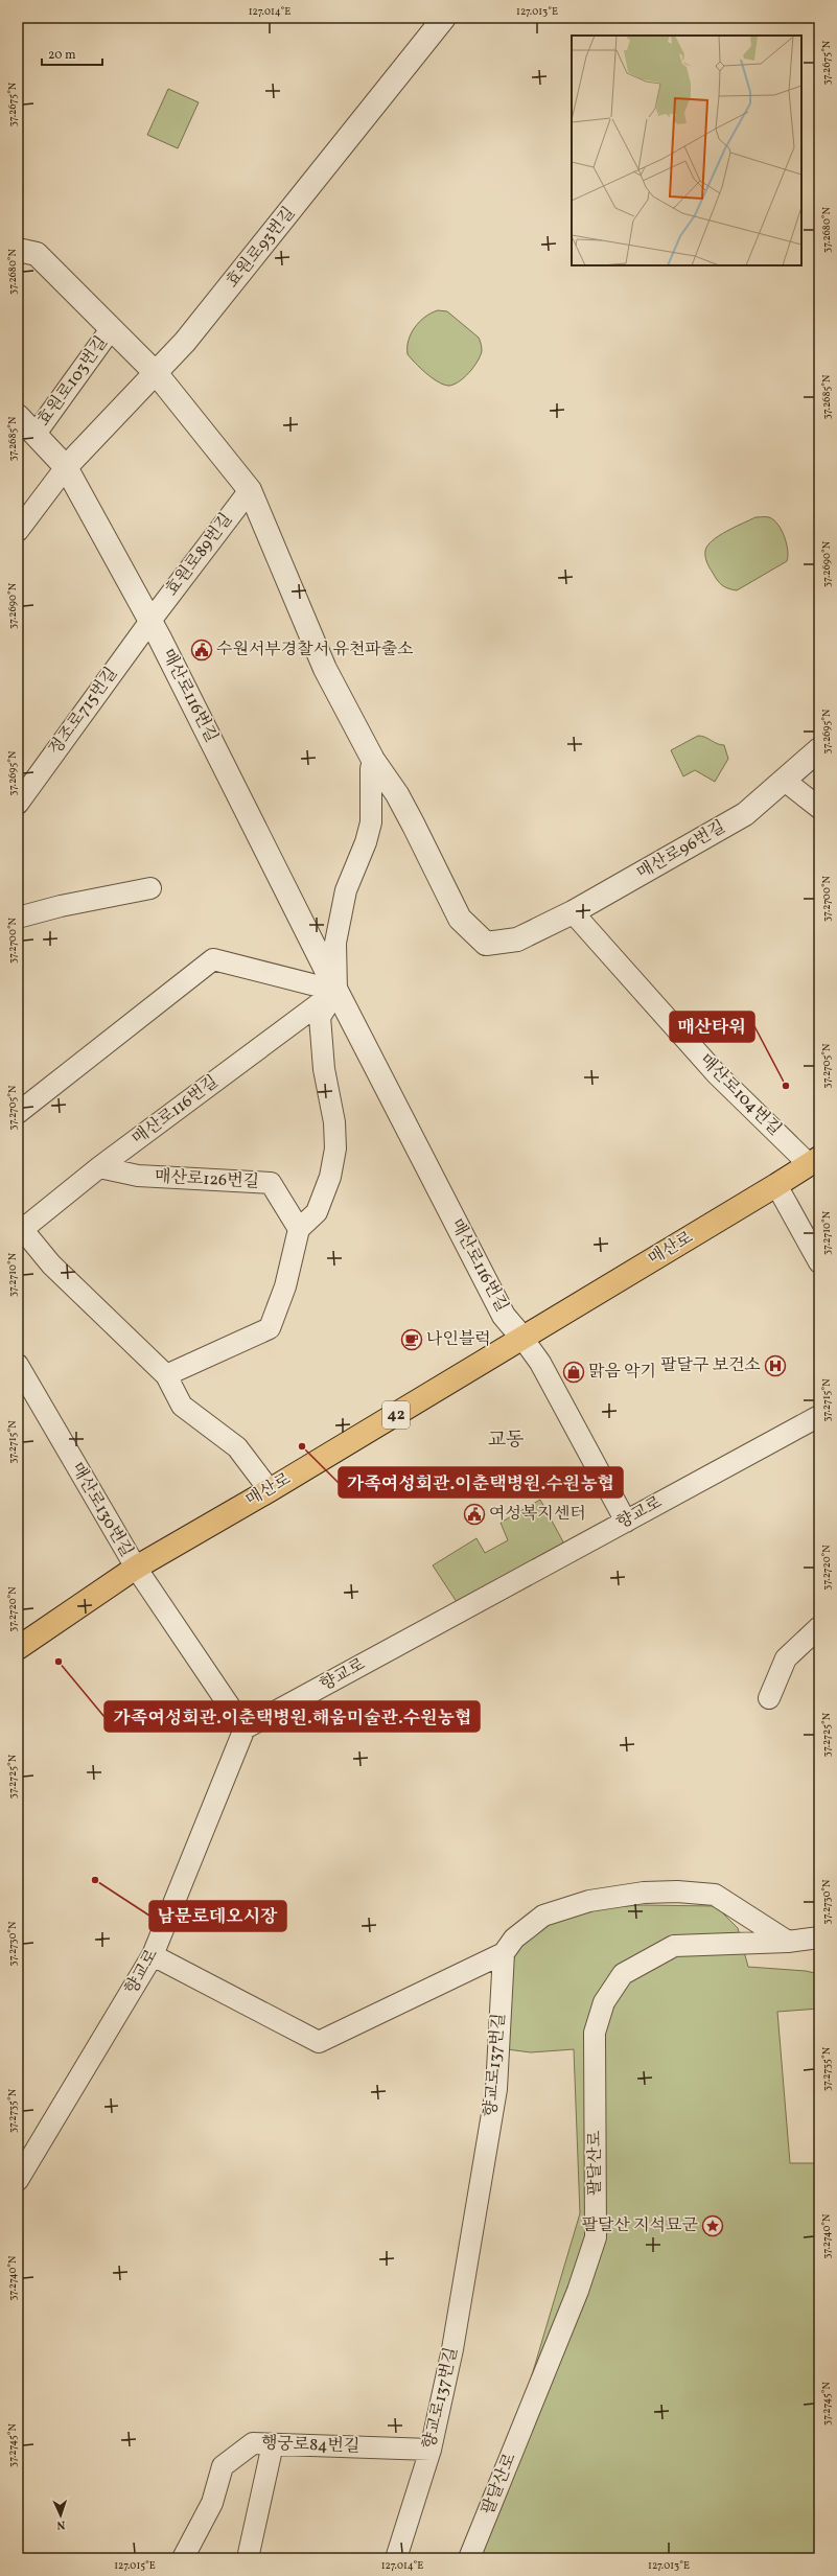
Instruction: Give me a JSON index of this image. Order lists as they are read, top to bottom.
{
  "streets": {
    "main road": ["매산로", "42"],
    "street": [
      "효원로93번길",
      "효원로103번길",
      "효원로89번길",
      "매산로116번길",
      "정조로715번길",
      "매산로96번길",
      "매산로104번길",
      "매산로126번길",
      "매산로130번길",
      "향교로",
      "향교로137번길",
      "팔달산로",
      "행궁로84번길"
    ]
  },
  "crossings": [
    ["효원로93번길", "매산로116번길"],
    ["효원로103번길", "매산로116번길"],
    ["효원로89번길", "매산로116번길"],
    ["효원로89번길", "정조로715번길"],
    ["매산로116번길", "정조로715번길"],
    ["매산로116번길", "매산로96번길"],
    ["매산로116번길", "매산로126번길"],
    ["매산로116번길", "매산로"],
    ["매산로96번길", "매산로104번길"],
    ["매산로104번길", "매산로"],
    ["매산로", "매산로130번길"],
    ["매산로130번길", "향교로"],
    ["향교로137번길", "행궁로84번길"]
  ],
  "districts": ["교동"],
  "places": {
    "public building": ["수원서부경찰서 유천파출소", "여성복지센터"],
    "other": [
      "매산타워",
      "가족여성회관.이춘택병원.수원농협",
      "가족여성회관.이춘택병원.해움미술관.수원농협",
      "남문로데오시장"
    ],
    "cafe": ["나인블럭"],
    "hospital": ["팔달구 보건소"],
    "shop": ["맑음 악기"],
    "place": ["팔달산 지석묘군"]
  },
  "scale_bar": "20 m",
  "north": "bottom",
  "coordinates": [
    "127.014°E",
    "127.013°E",
    "37.2675°N",
    "37.2680°N",
    "37.2685°N",
    "37.2690°N",
    "37.2695°N",
    "37.2700°N",
    "37.2705°N",
    "37.2710°N",
    "37.2715°N",
    "37.2720°N",
    "37.2725°N",
    "37.2730°N",
    "37.2735°N",
    "37.2740°N",
    "37.2745°N",
    "127.015°E"
  ]
}
